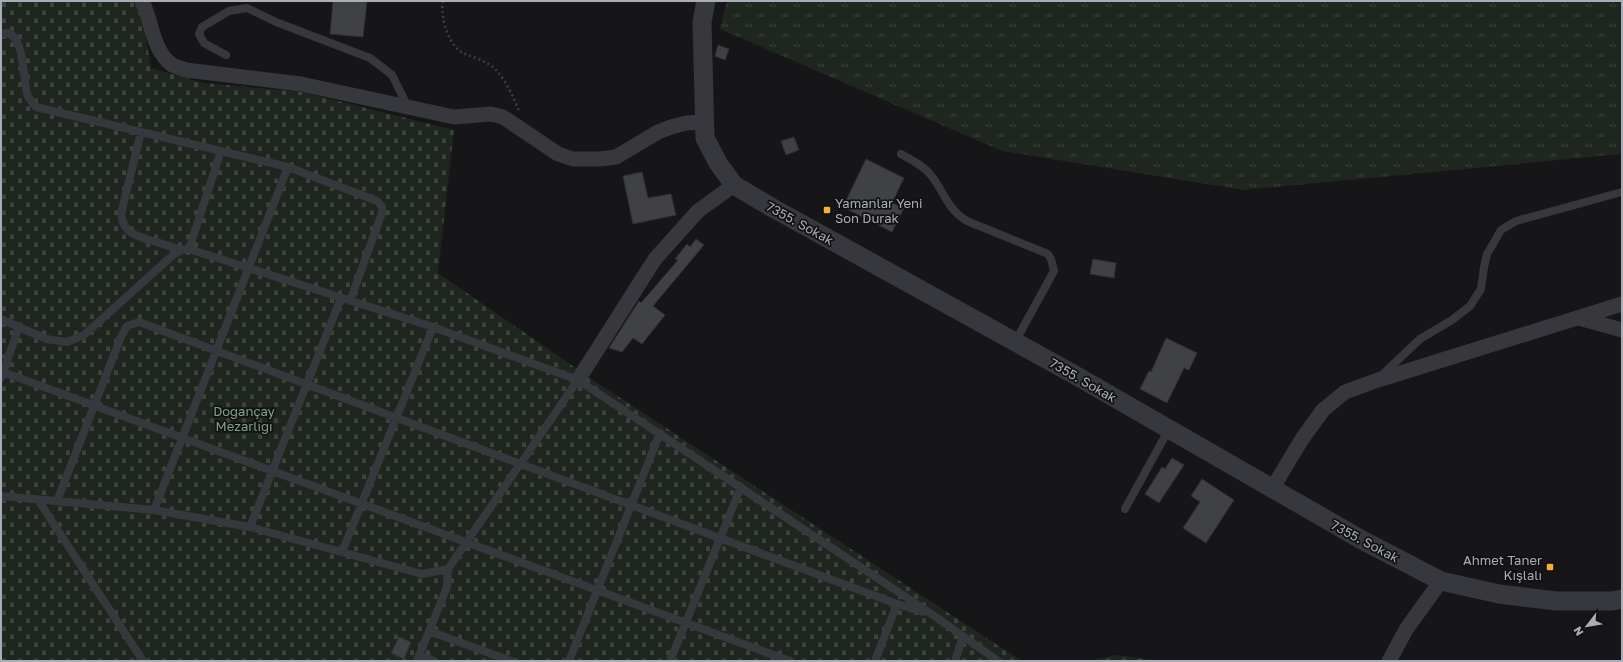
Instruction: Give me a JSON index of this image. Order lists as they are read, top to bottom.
{
  "streets": {
    "street": ["7355. Sokak"]
  },
  "parks": ["Doğançay Mezarlığı"],
  "places": {
    "transit": ["Yamanlar Yeni Son Durak", "Ahmet Taner Kışlalı"]
  },
  "north": "bottom left"
}
